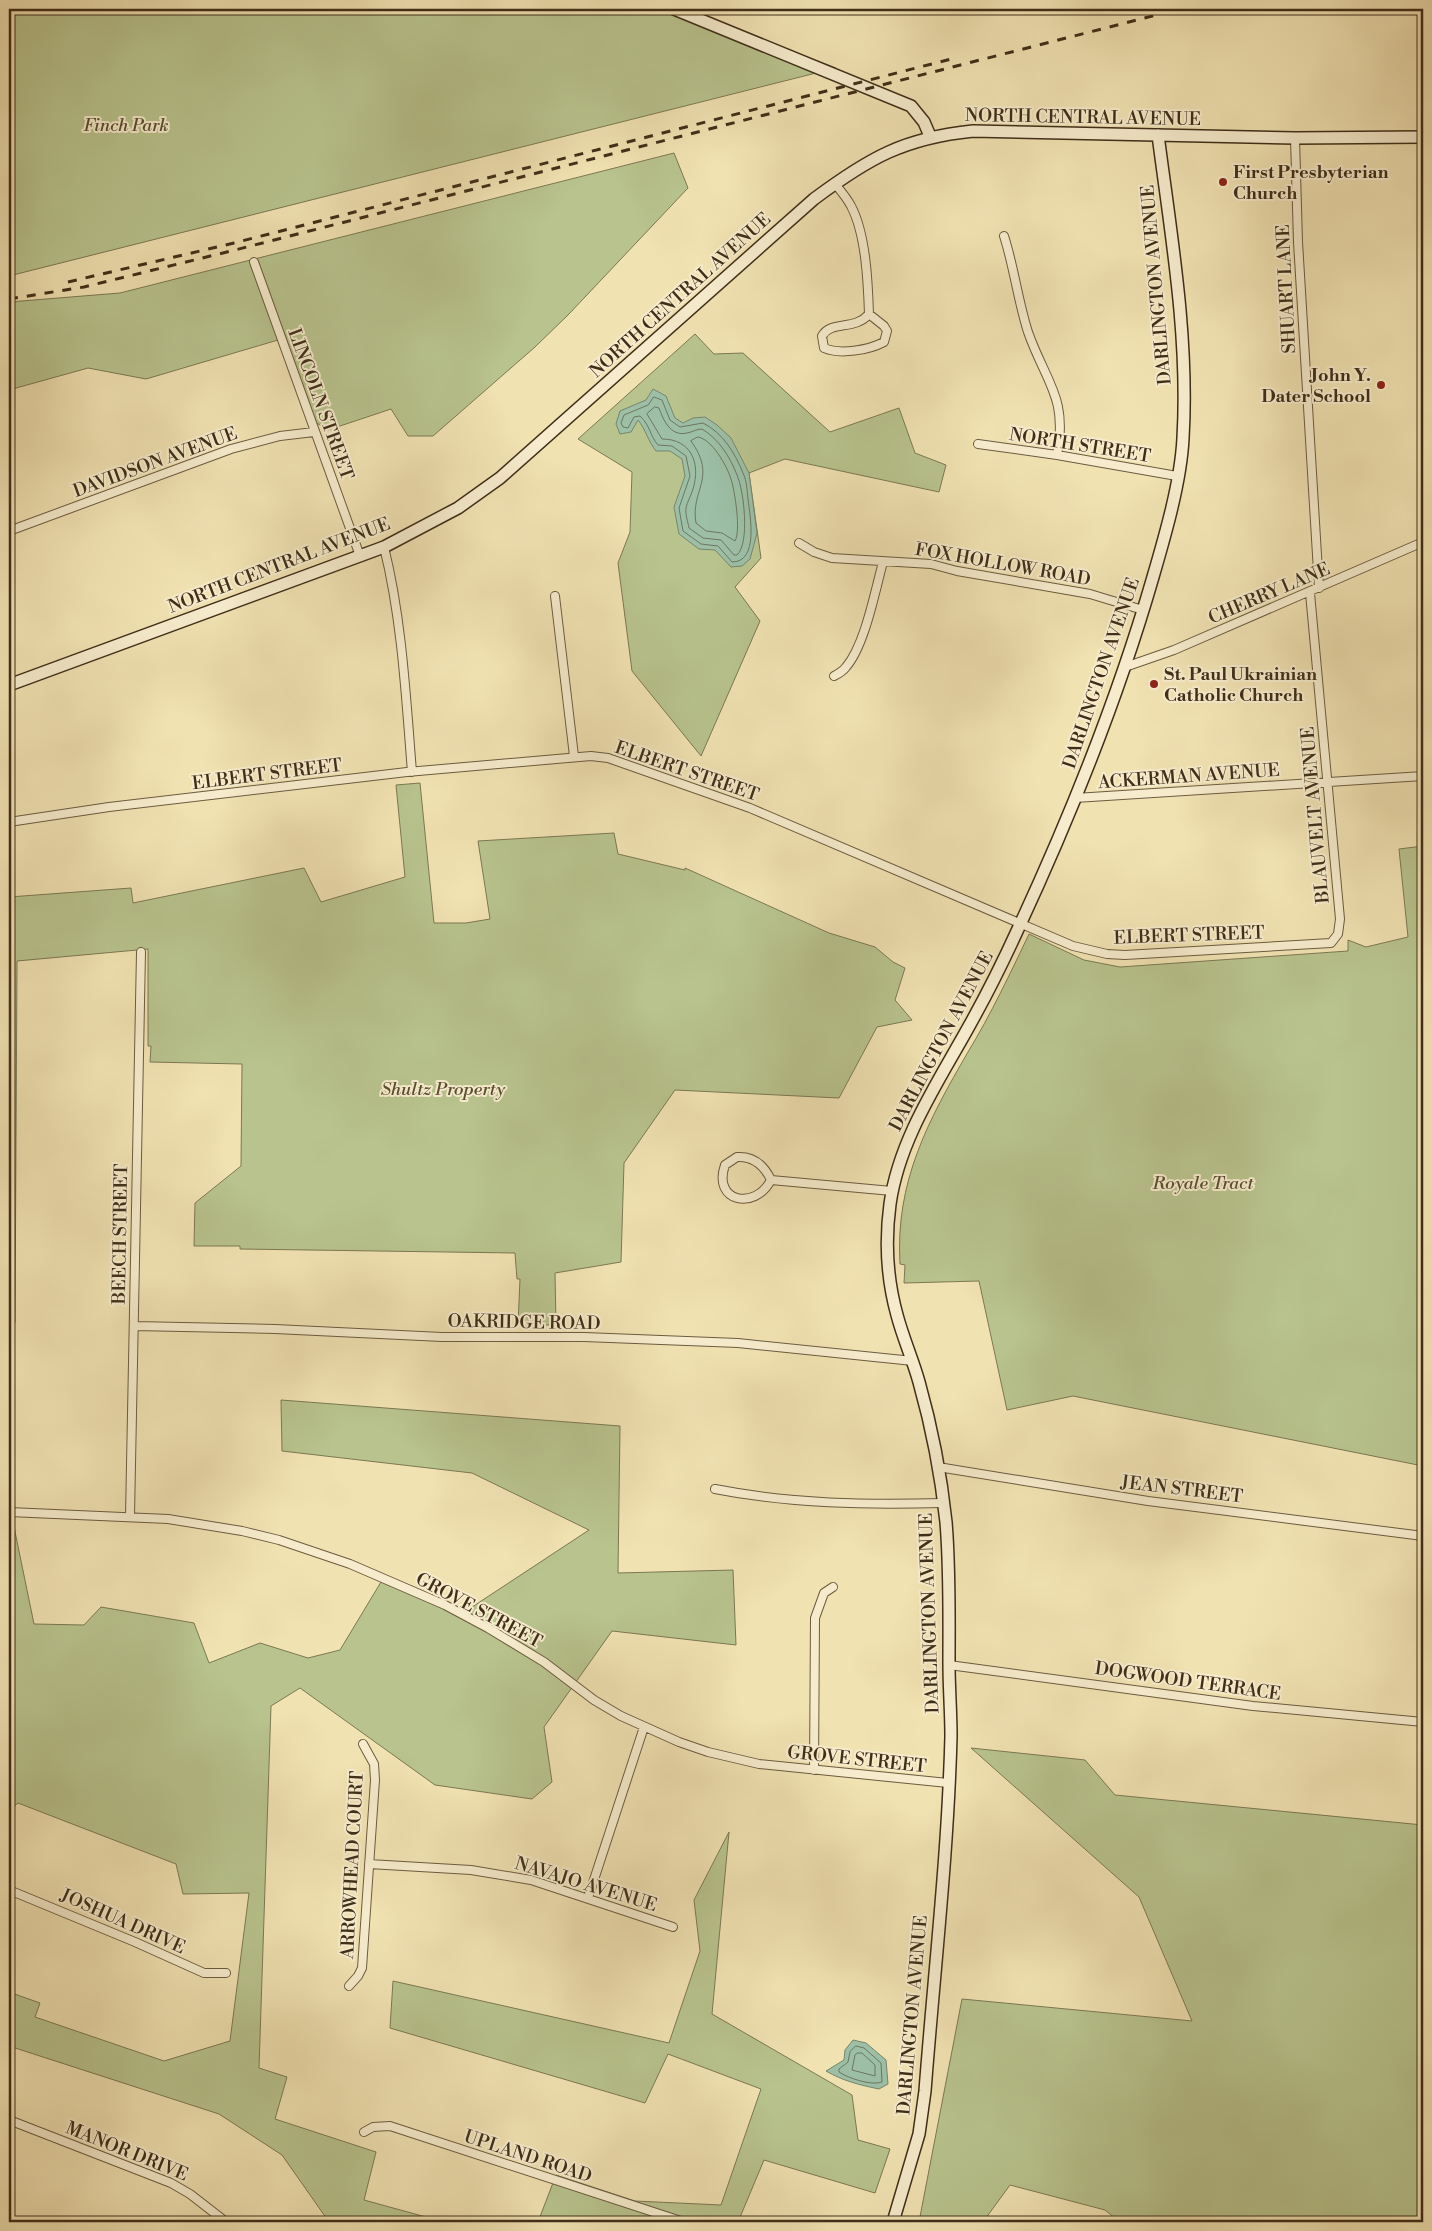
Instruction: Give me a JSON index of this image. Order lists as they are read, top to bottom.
{
  "streets": {
    "main road": ["NORTH CENTRAL AVENUE", "DARLINGTON AVENUE"],
    "street": [
      "SHUART LANE",
      "LINCOLN STREET",
      "NORTH STREET",
      "DAVIDSON AVENUE",
      "FOX HOLLOW ROAD",
      "CHERRY LANE",
      "ELBERT STREET",
      "ACKERMAN AVENUE",
      "BLAUVELT AVENUE",
      "BEECH STREET",
      "OAKRIDGE ROAD",
      "JEAN STREET",
      "GROVE STREET",
      "DOGWOOD TERRACE",
      "ARROWHEAD COURT",
      "NAVAJO AVENUE",
      "JOSHUA DRIVE",
      "MANOR DRIVE",
      "UPLAND ROAD"
    ]
  },
  "crossings": [
    ["NORTH CENTRAL AVENUE", "DARLINGTON AVENUE"],
    ["NORTH CENTRAL AVENUE", "SHUART LANE"],
    ["NORTH CENTRAL AVENUE", "LINCOLN STREET"],
    ["DARLINGTON AVENUE", "NORTH STREET"],
    ["DARLINGTON AVENUE", "FOX HOLLOW ROAD"],
    ["DARLINGTON AVENUE", "CHERRY LANE"],
    ["DARLINGTON AVENUE", "ELBERT STREET"],
    ["DARLINGTON AVENUE", "ACKERMAN AVENUE"],
    ["DARLINGTON AVENUE", "OAKRIDGE ROAD"],
    ["DARLINGTON AVENUE", "JEAN STREET"],
    ["DARLINGTON AVENUE", "GROVE STREET"],
    ["DARLINGTON AVENUE", "DOGWOOD TERRACE"],
    ["SHUART LANE", "CHERRY LANE"],
    ["LINCOLN STREET", "DAVIDSON AVENUE"],
    ["CHERRY LANE", "BLAUVELT AVENUE"],
    ["ELBERT STREET", "BLAUVELT AVENUE"],
    ["ACKERMAN AVENUE", "BLAUVELT AVENUE"],
    ["BEECH STREET", "OAKRIDGE ROAD"],
    ["BEECH STREET", "GROVE STREET"],
    ["ARROWHEAD COURT", "NAVAJO AVENUE"]
  ],
  "parks": ["Finch Park", "Shultz Property", "Royale Tract"],
  "places": ["First Presbyterian Church", "John Y. Dater School", "St. Paul Ukrainian Catholic Church"]
}
